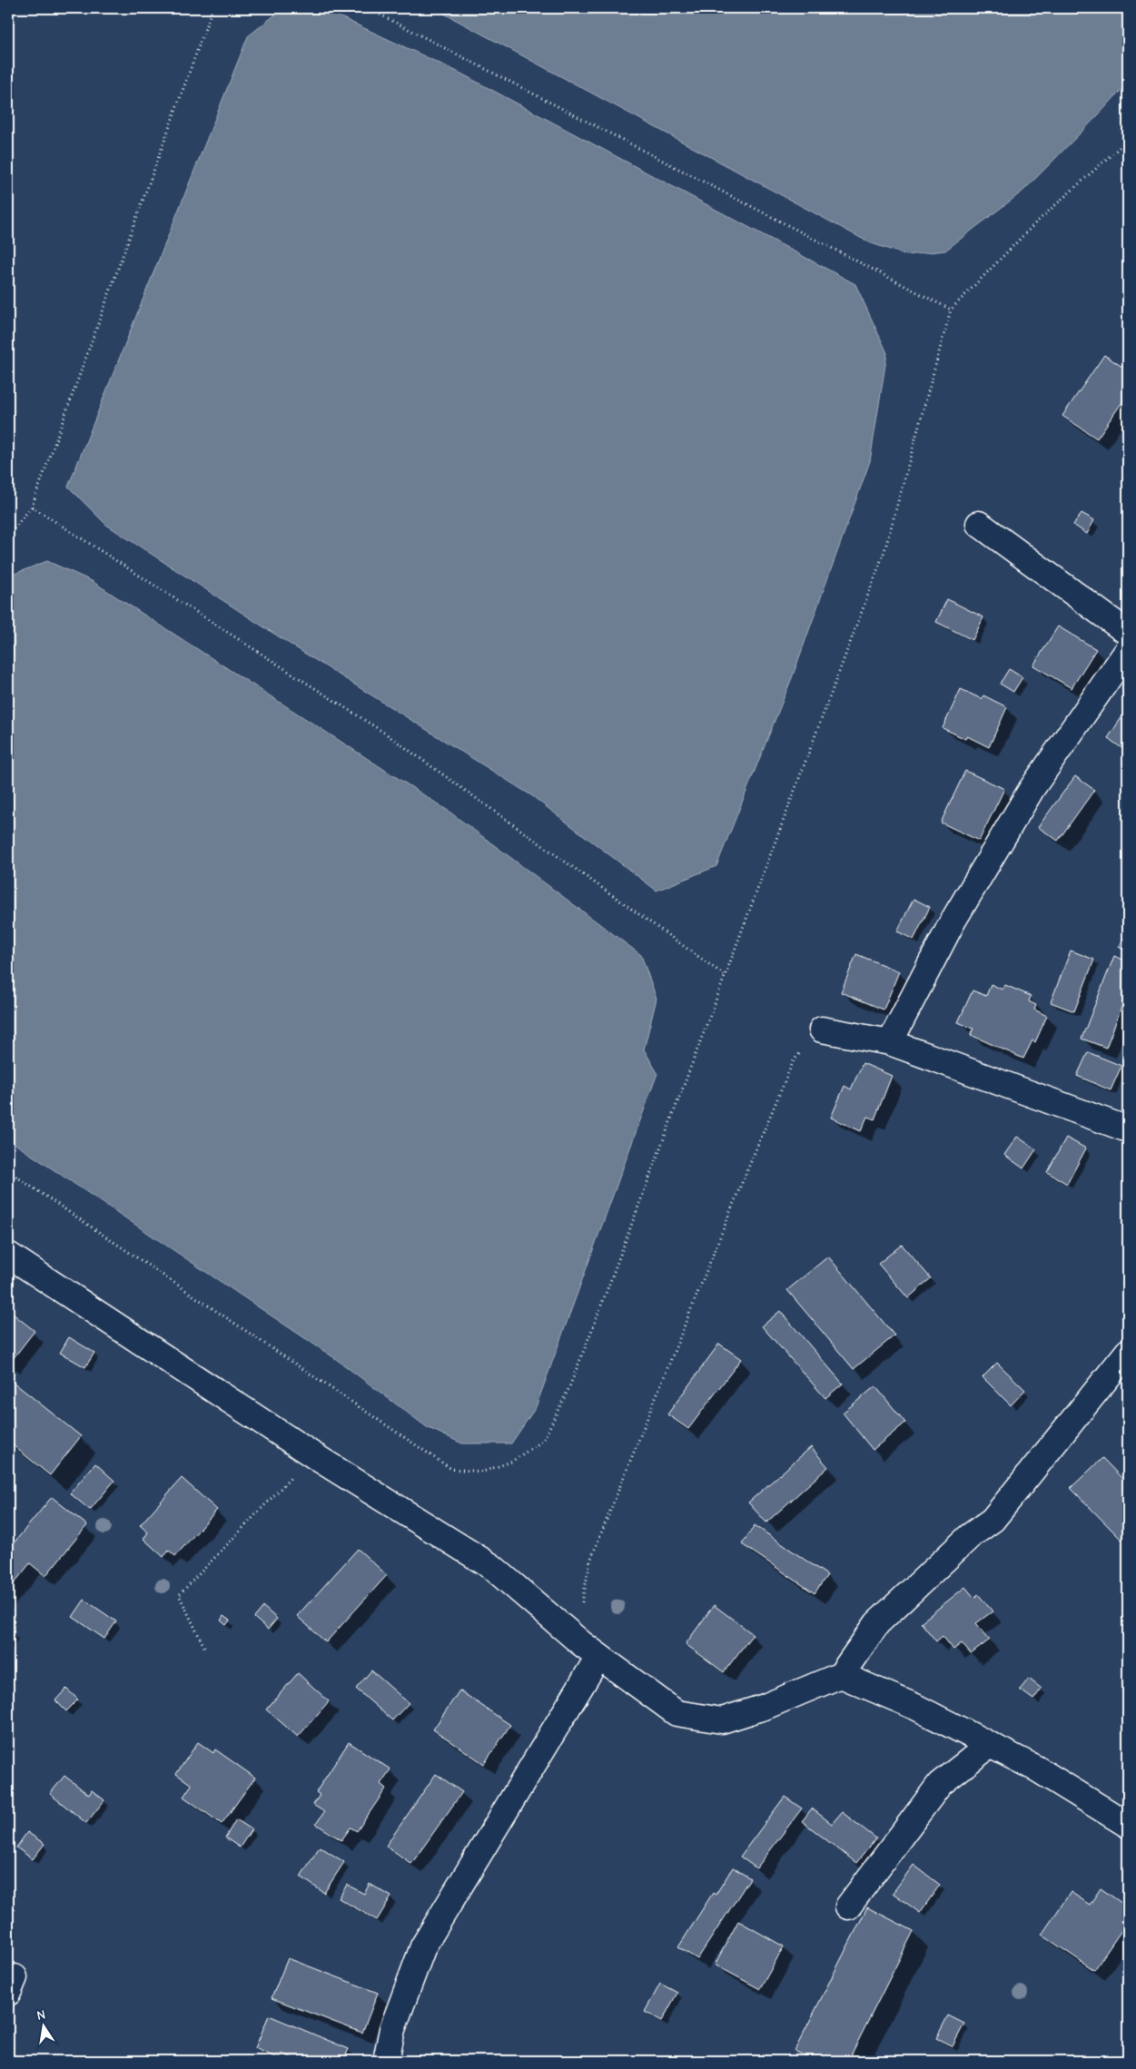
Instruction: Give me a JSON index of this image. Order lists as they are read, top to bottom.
{
  "north": "top"
}
